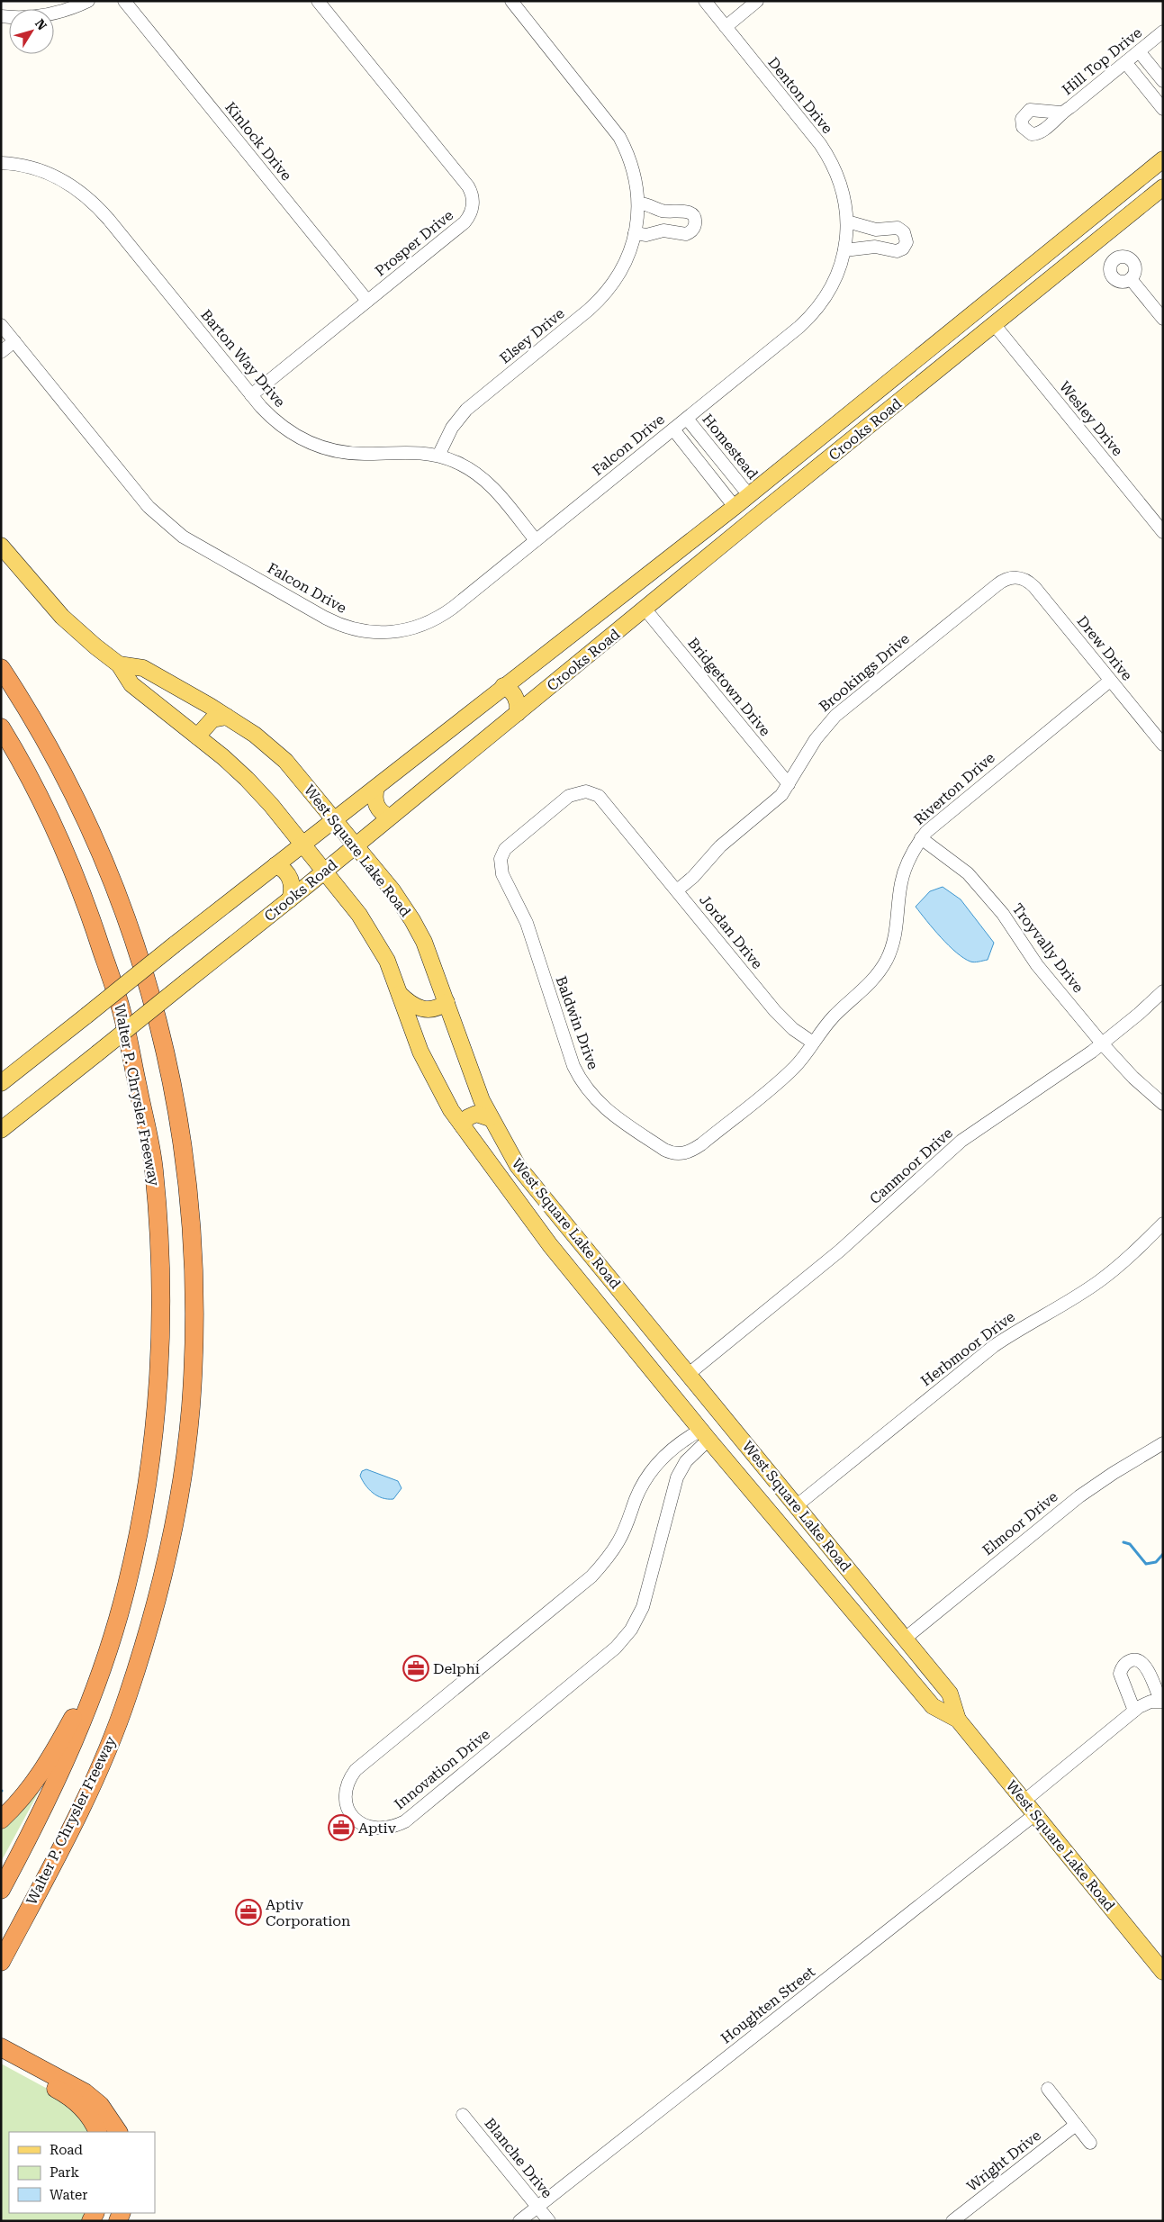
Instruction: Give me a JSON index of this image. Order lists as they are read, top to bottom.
{
  "streets": {
    "highway": ["Walter P. Chrysler Freeway"],
    "main road": ["Crooks Road", "West Square Lake Road"],
    "street": [
      "Hill Top Drive",
      "Denton Drive",
      "Kinlock Drive",
      "Prosper Drive",
      "Elsey Drive",
      "Barton Way Drive",
      "Wesley Drive",
      "Falcon Drive",
      "Homestead",
      "Drew Drive",
      "Brookings Drive",
      "Bridgetown Drive",
      "Riverton Drive",
      "Jordan Drive",
      "Troyvally Drive",
      "Baldwin Drive",
      "Canmoor Drive",
      "Herbmoor Drive",
      "Elmoor Drive",
      "Innovation Drive",
      "Houghten Street",
      "Blanche Drive",
      "Wright Drive"
    ]
  },
  "crossings": [
    ["Denton Drive", "Falcon Drive"],
    ["Denton Drive", "Homestead"],
    ["Kinlock Drive", "Prosper Drive"],
    ["Prosper Drive", "Barton Way Drive"],
    ["Elsey Drive", "Barton Way Drive"],
    ["Barton Way Drive", "Falcon Drive"],
    ["Wesley Drive", "Crooks Road"],
    ["Crooks Road", "Homestead"],
    ["Crooks Road", "Bridgetown Drive"],
    ["Crooks Road", "West Square Lake Road"],
    ["Falcon Drive", "Homestead"],
    ["Drew Drive", "Brookings Drive"],
    ["Drew Drive", "Riverton Drive"],
    ["Brookings Drive", "Bridgetown Drive"],
    ["Brookings Drive", "Jordan Drive"],
    ["Riverton Drive", "Jordan Drive"],
    ["Riverton Drive", "Troyvally Drive"],
    ["Riverton Drive", "Baldwin Drive"],
    ["West Square Lake Road", "Canmoor Drive"],
    ["West Square Lake Road", "Herbmoor Drive"],
    ["West Square Lake Road", "Elmoor Drive"],
    ["West Square Lake Road", "Innovation Drive"],
    ["West Square Lake Road", "Houghten Street"],
    ["Jordan Drive", "Baldwin Drive"],
    ["Troyvally Drive", "Canmoor Drive"],
    ["Houghten Street", "Blanche Drive"]
  ],
  "places": {
    "office": ["Delphi", "Aptiv", "Aptiv Corporation"]
  },
  "legend": ["Road", "Park", "Water"],
  "north": "top right"
}
